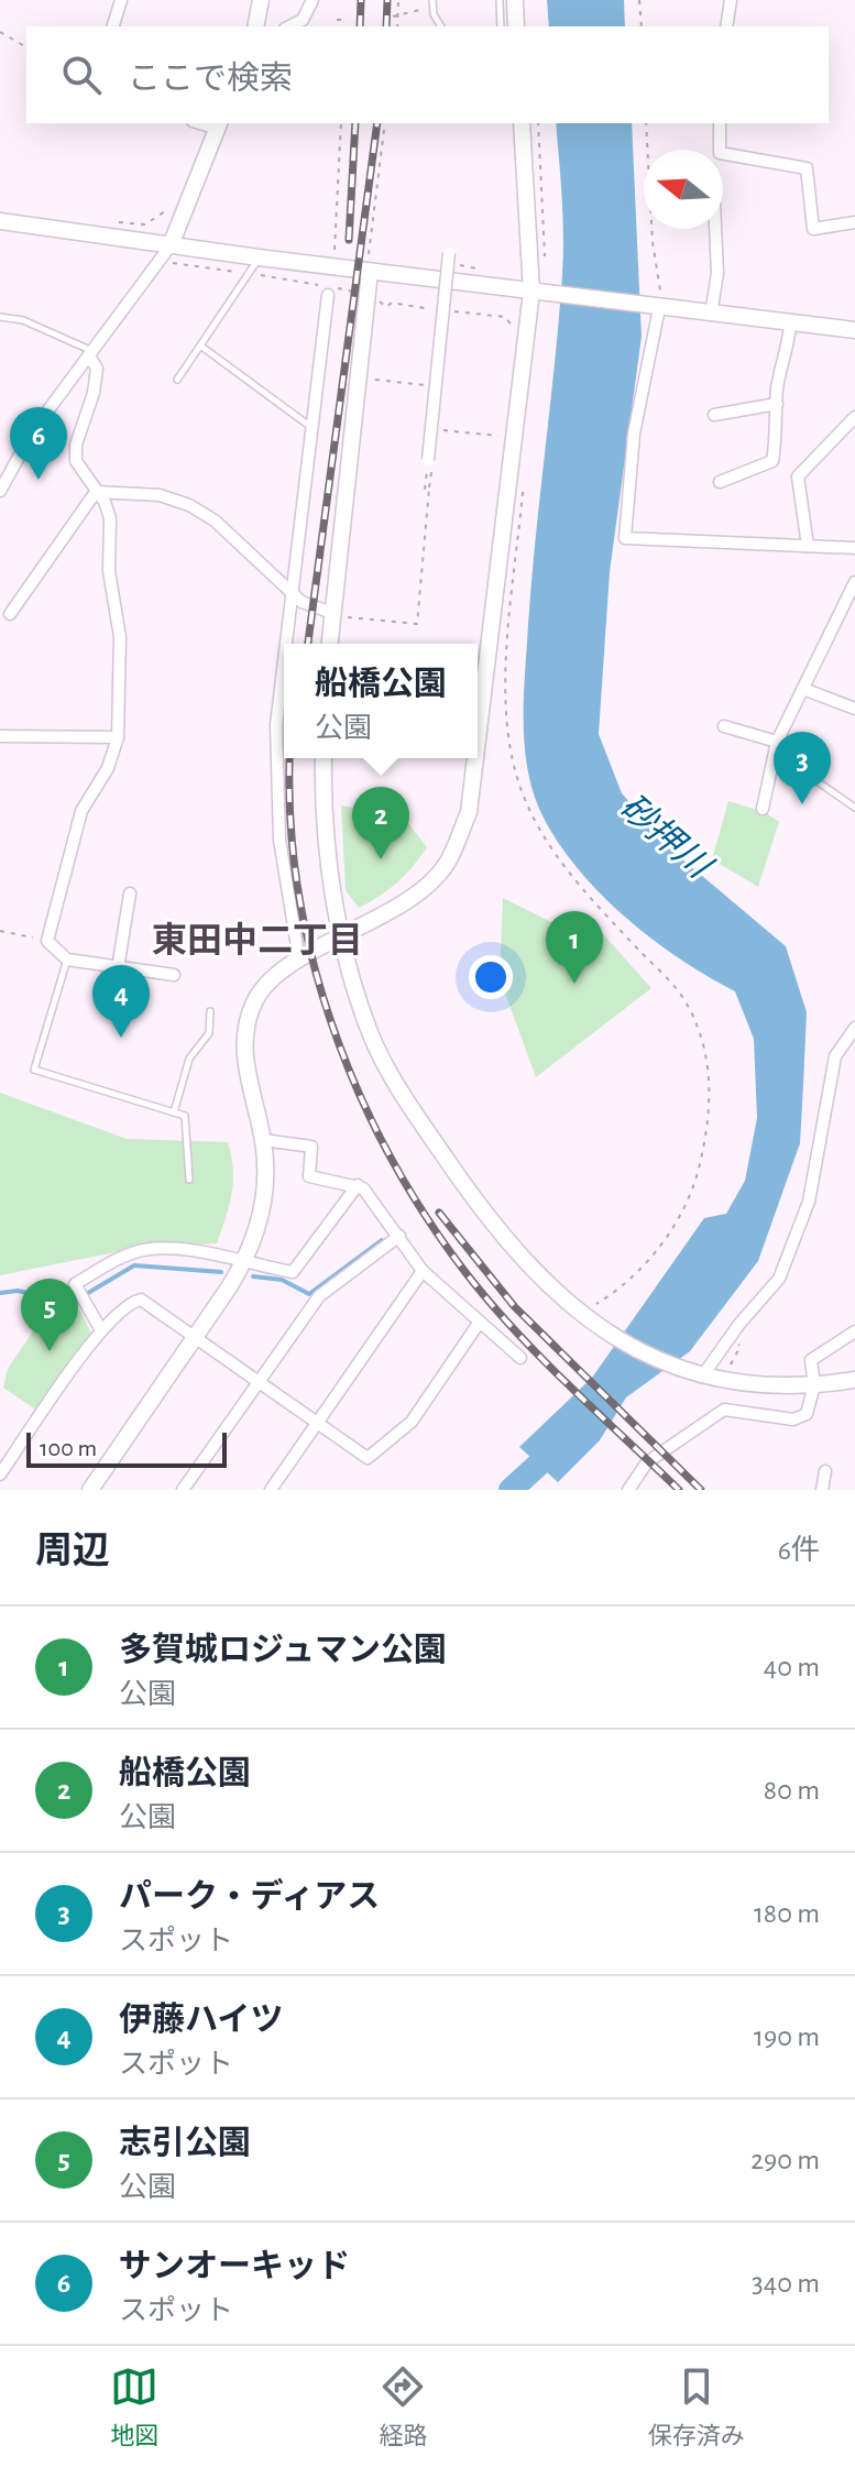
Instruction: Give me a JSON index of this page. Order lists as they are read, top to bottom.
{
  "districts": ["東田中二丁目"],
  "water": ["砂押川"],
  "scale_bar": "100 m",
  "north": "left",
  "page": {
    "search": "ここで検索",
    "pins": [
      "6",
      "3",
      "2",
      "1",
      "4",
      "5"
    ],
    "popup": ["船橋公園", "公園"],
    "scale": "100 m",
    "heading": ["周辺", "6件"],
    "list": [
      {
        "mark": "1",
        "name": "多賀城ロジュマン公園",
        "note": "公園",
        "value": "40 m"
      },
      {
        "mark": "2",
        "name": "船橋公園",
        "note": "公園",
        "value": "80 m"
      },
      {
        "mark": "3",
        "name": "パーク・ディアス",
        "note": "スポット",
        "value": "180 m"
      },
      {
        "mark": "4",
        "name": "伊藤ハイツ",
        "note": "スポット",
        "value": "190 m"
      },
      {
        "mark": "5",
        "name": "志引公園",
        "note": "公園",
        "value": "290 m"
      },
      {
        "mark": "6",
        "name": "サンオーキッド",
        "note": "スポット",
        "value": "340 m"
      }
    ],
    "nav": ["地図", "経路", "保存済み"]
  }
}
